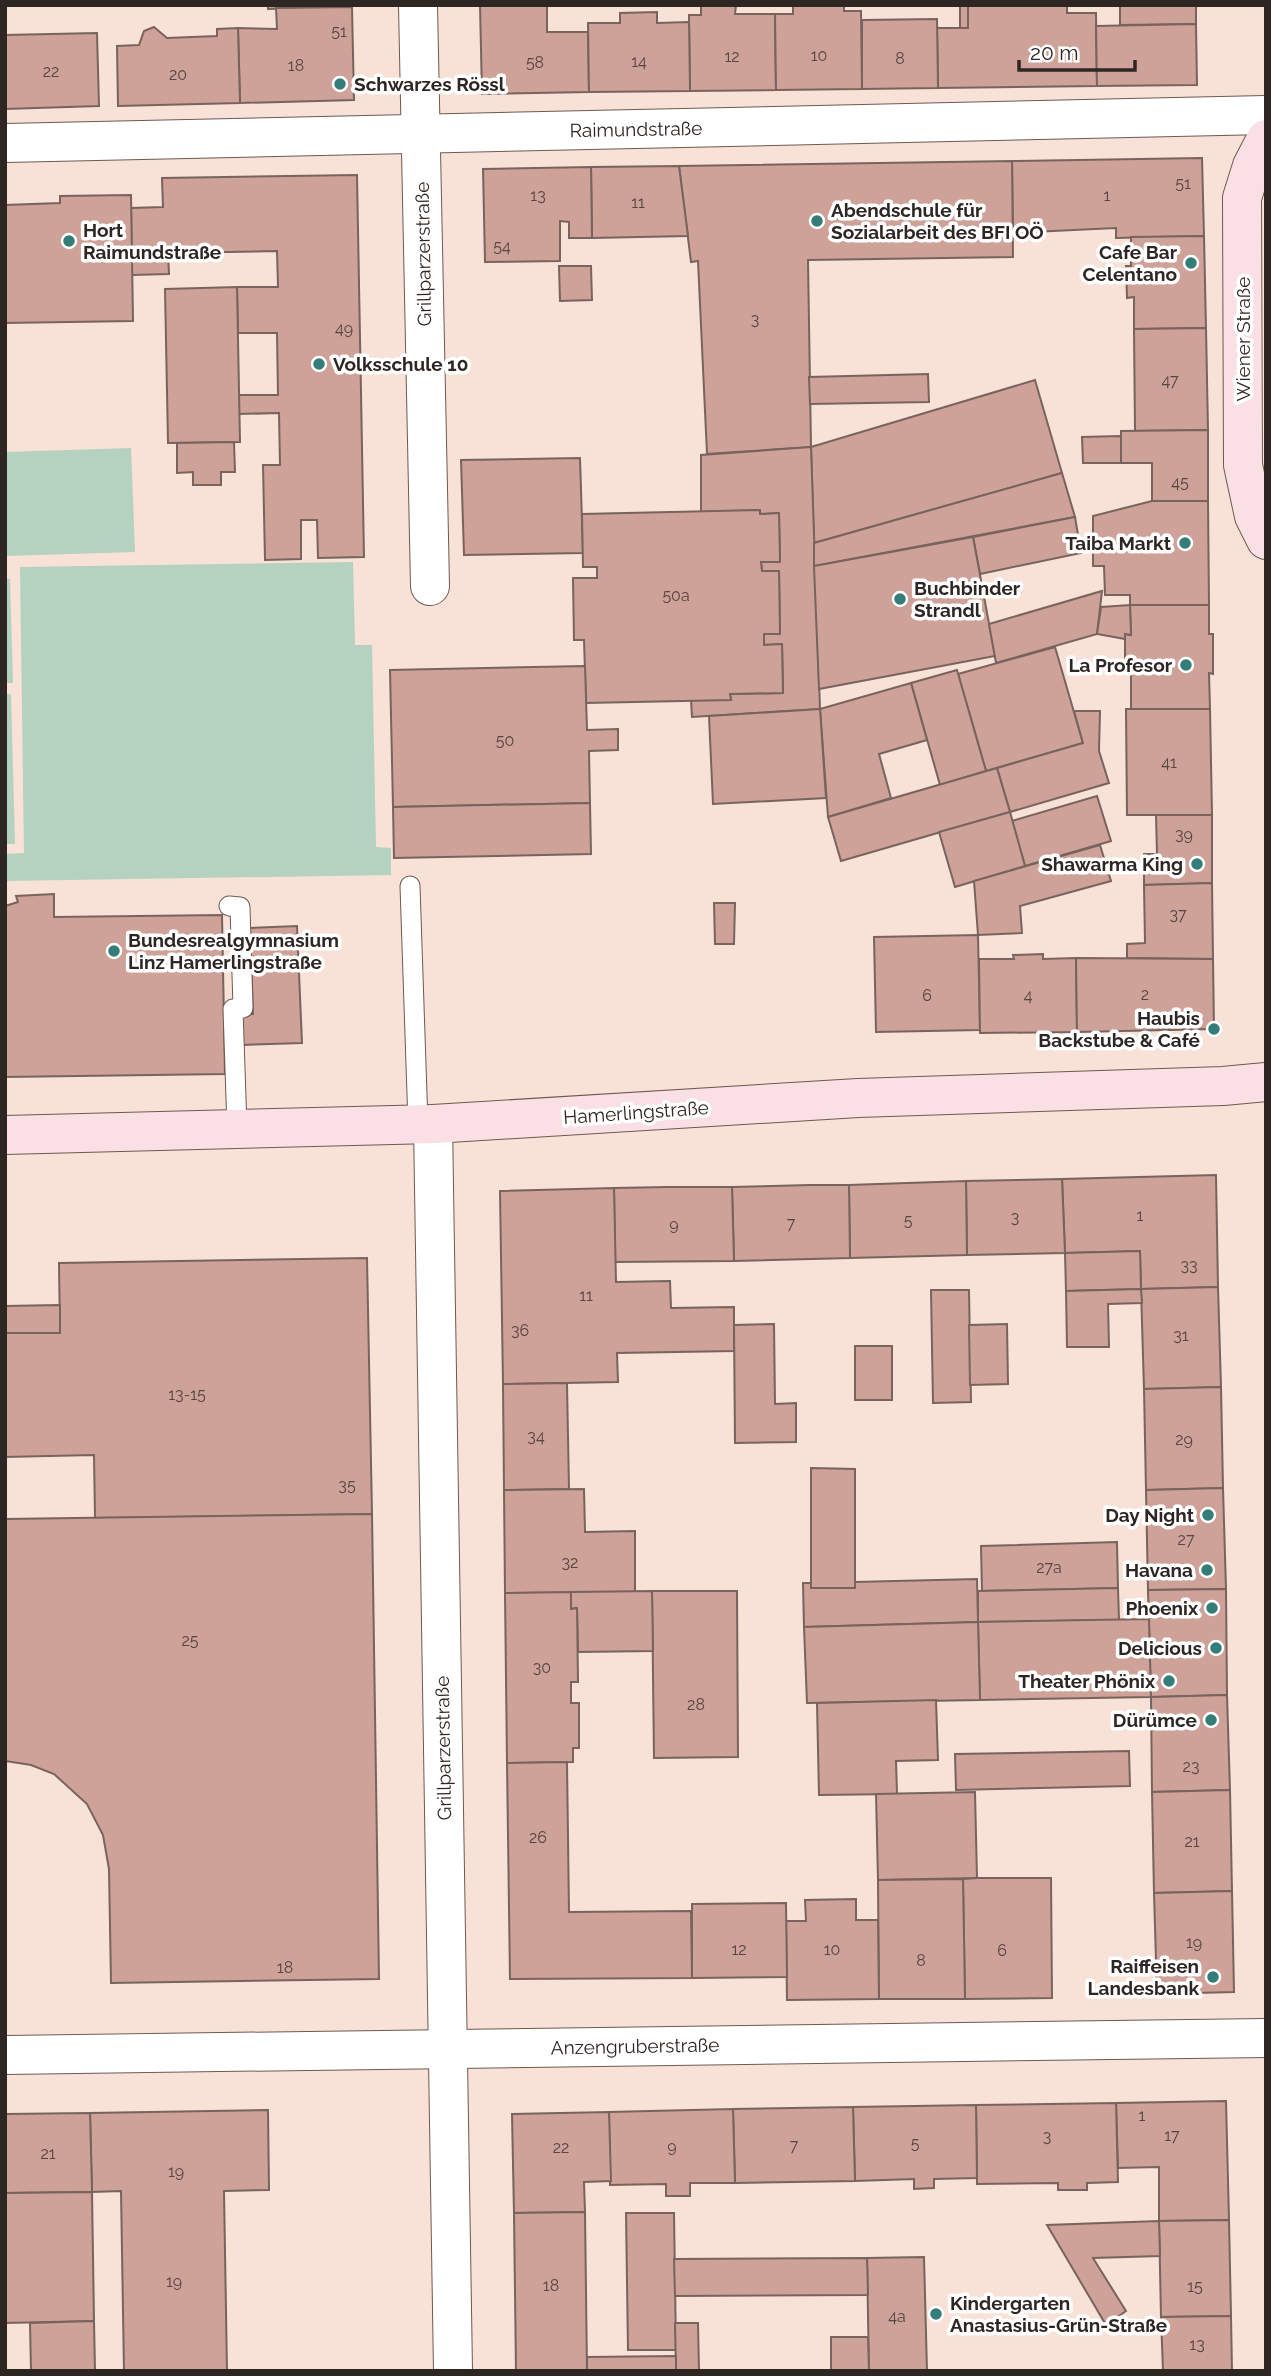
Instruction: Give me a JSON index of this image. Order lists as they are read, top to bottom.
{
  "streets": {
    "main road": ["Wiener Straße", "Hamerlingstraße"],
    "street": ["Raimundstraße", "Grillparzerstraße", "Anzengruberstraße"]
  },
  "crossings": [
    ["Raimundstraße", "Grillparzerstraße"],
    ["Grillparzerstraße", "Hamerlingstraße"],
    ["Grillparzerstraße", "Anzengruberstraße"]
  ],
  "places": [
    "Schwarzes Rössl",
    "Abendschule für Sozialarbeit des BFI OÖ",
    "Hort Raimundstraße",
    "Cafe Bar Celentano",
    "Volksschule 10",
    "Taiba Markt",
    "Buchbinder Strandl",
    "La Profesor",
    "Shawarma King",
    "Bundesrealgymnasium Linz Hamerlingstraße",
    "Haubis Backstube & Café",
    "Day Night",
    "Havana",
    "Phoenix",
    "Delicious",
    "Theater Phönix",
    "Dürümce",
    "Raiffeisen Landesbank",
    "Kindergarten Anastasius-Grün-Straße"
  ],
  "house_numbers": [
    "51",
    "10",
    "12",
    "8",
    "14",
    "58",
    "18",
    "22",
    "20",
    "51",
    "13",
    "1",
    "11",
    "54",
    "3",
    "49",
    "47",
    "45",
    "50a",
    "50",
    "41",
    "39",
    "37",
    "2",
    "6",
    "4",
    "1",
    "3",
    "5",
    "7",
    "9",
    "33",
    "11",
    "36",
    "31",
    "13-15",
    "34",
    "29",
    "35",
    "27",
    "32",
    "27a",
    "25",
    "30",
    "28",
    "23",
    "26",
    "21",
    "19",
    "12",
    "10",
    "6",
    "8",
    "18",
    "1",
    "17",
    "3",
    "5",
    "7",
    "9",
    "22",
    "21",
    "19",
    "19",
    "18",
    "15",
    "4a",
    "13"
  ],
  "scale_bar": "20 m"
}
